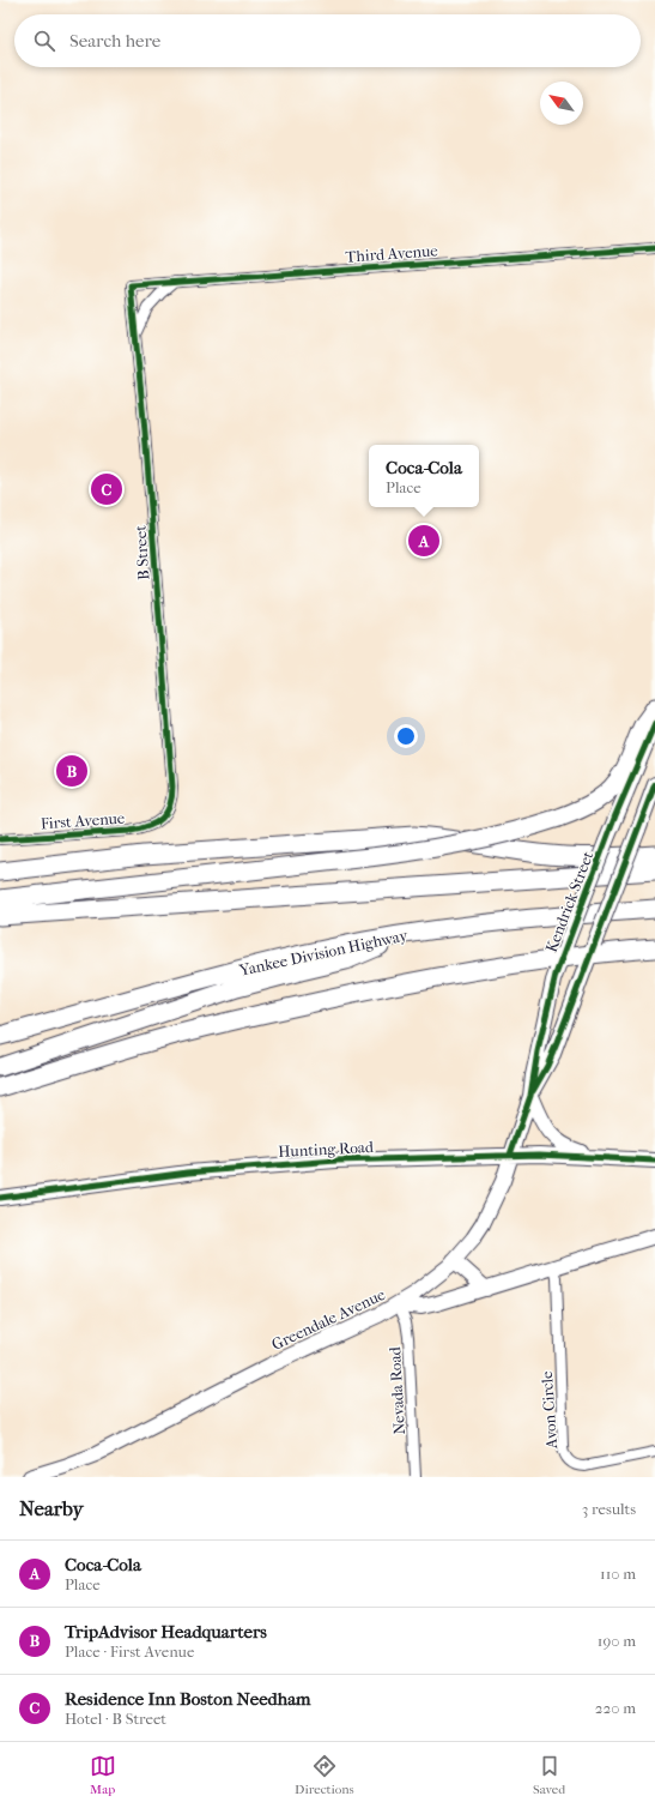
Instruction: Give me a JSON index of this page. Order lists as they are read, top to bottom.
{
  "streets": {
    "highway": ["Yankee Division Highway"],
    "main road": ["Kendrick Street", "Hunting Road", "Greendale Avenue"],
    "street": [
      "Third Avenue",
      "B Street",
      "First Avenue",
      "Nevada Road",
      "Avon Circle"
    ]
  },
  "crossings": [
    ["Third Avenue", "B Street"],
    ["B Street", "First Avenue"],
    ["Kendrick Street", "Hunting Road"],
    ["Kendrick Street", "Greendale Avenue"],
    ["Kendrick Street", "Nevada Road"],
    ["Greendale Avenue", "Nevada Road"],
    ["Greendale Avenue", "Avon Circle"]
  ],
  "north": "top left",
  "page": {
    "search": "Search here",
    "popup": ["Coca-Cola", "Place"],
    "pins": ["C", "A", "B"],
    "heading": ["Nearby", "3 results"],
    "list": [
      {
        "mark": "A",
        "name": "Coca-Cola",
        "note": "Place",
        "value": "110 m"
      },
      {
        "mark": "B",
        "name": "TripAdvisor Headquarters",
        "note": "Place · First Avenue",
        "value": "190 m"
      },
      {
        "mark": "C",
        "name": "Residence Inn Boston Needham",
        "note": "Hotel · B Street",
        "value": "220 m"
      }
    ],
    "nav": ["Map", "Directions", "Saved"]
  }
}
